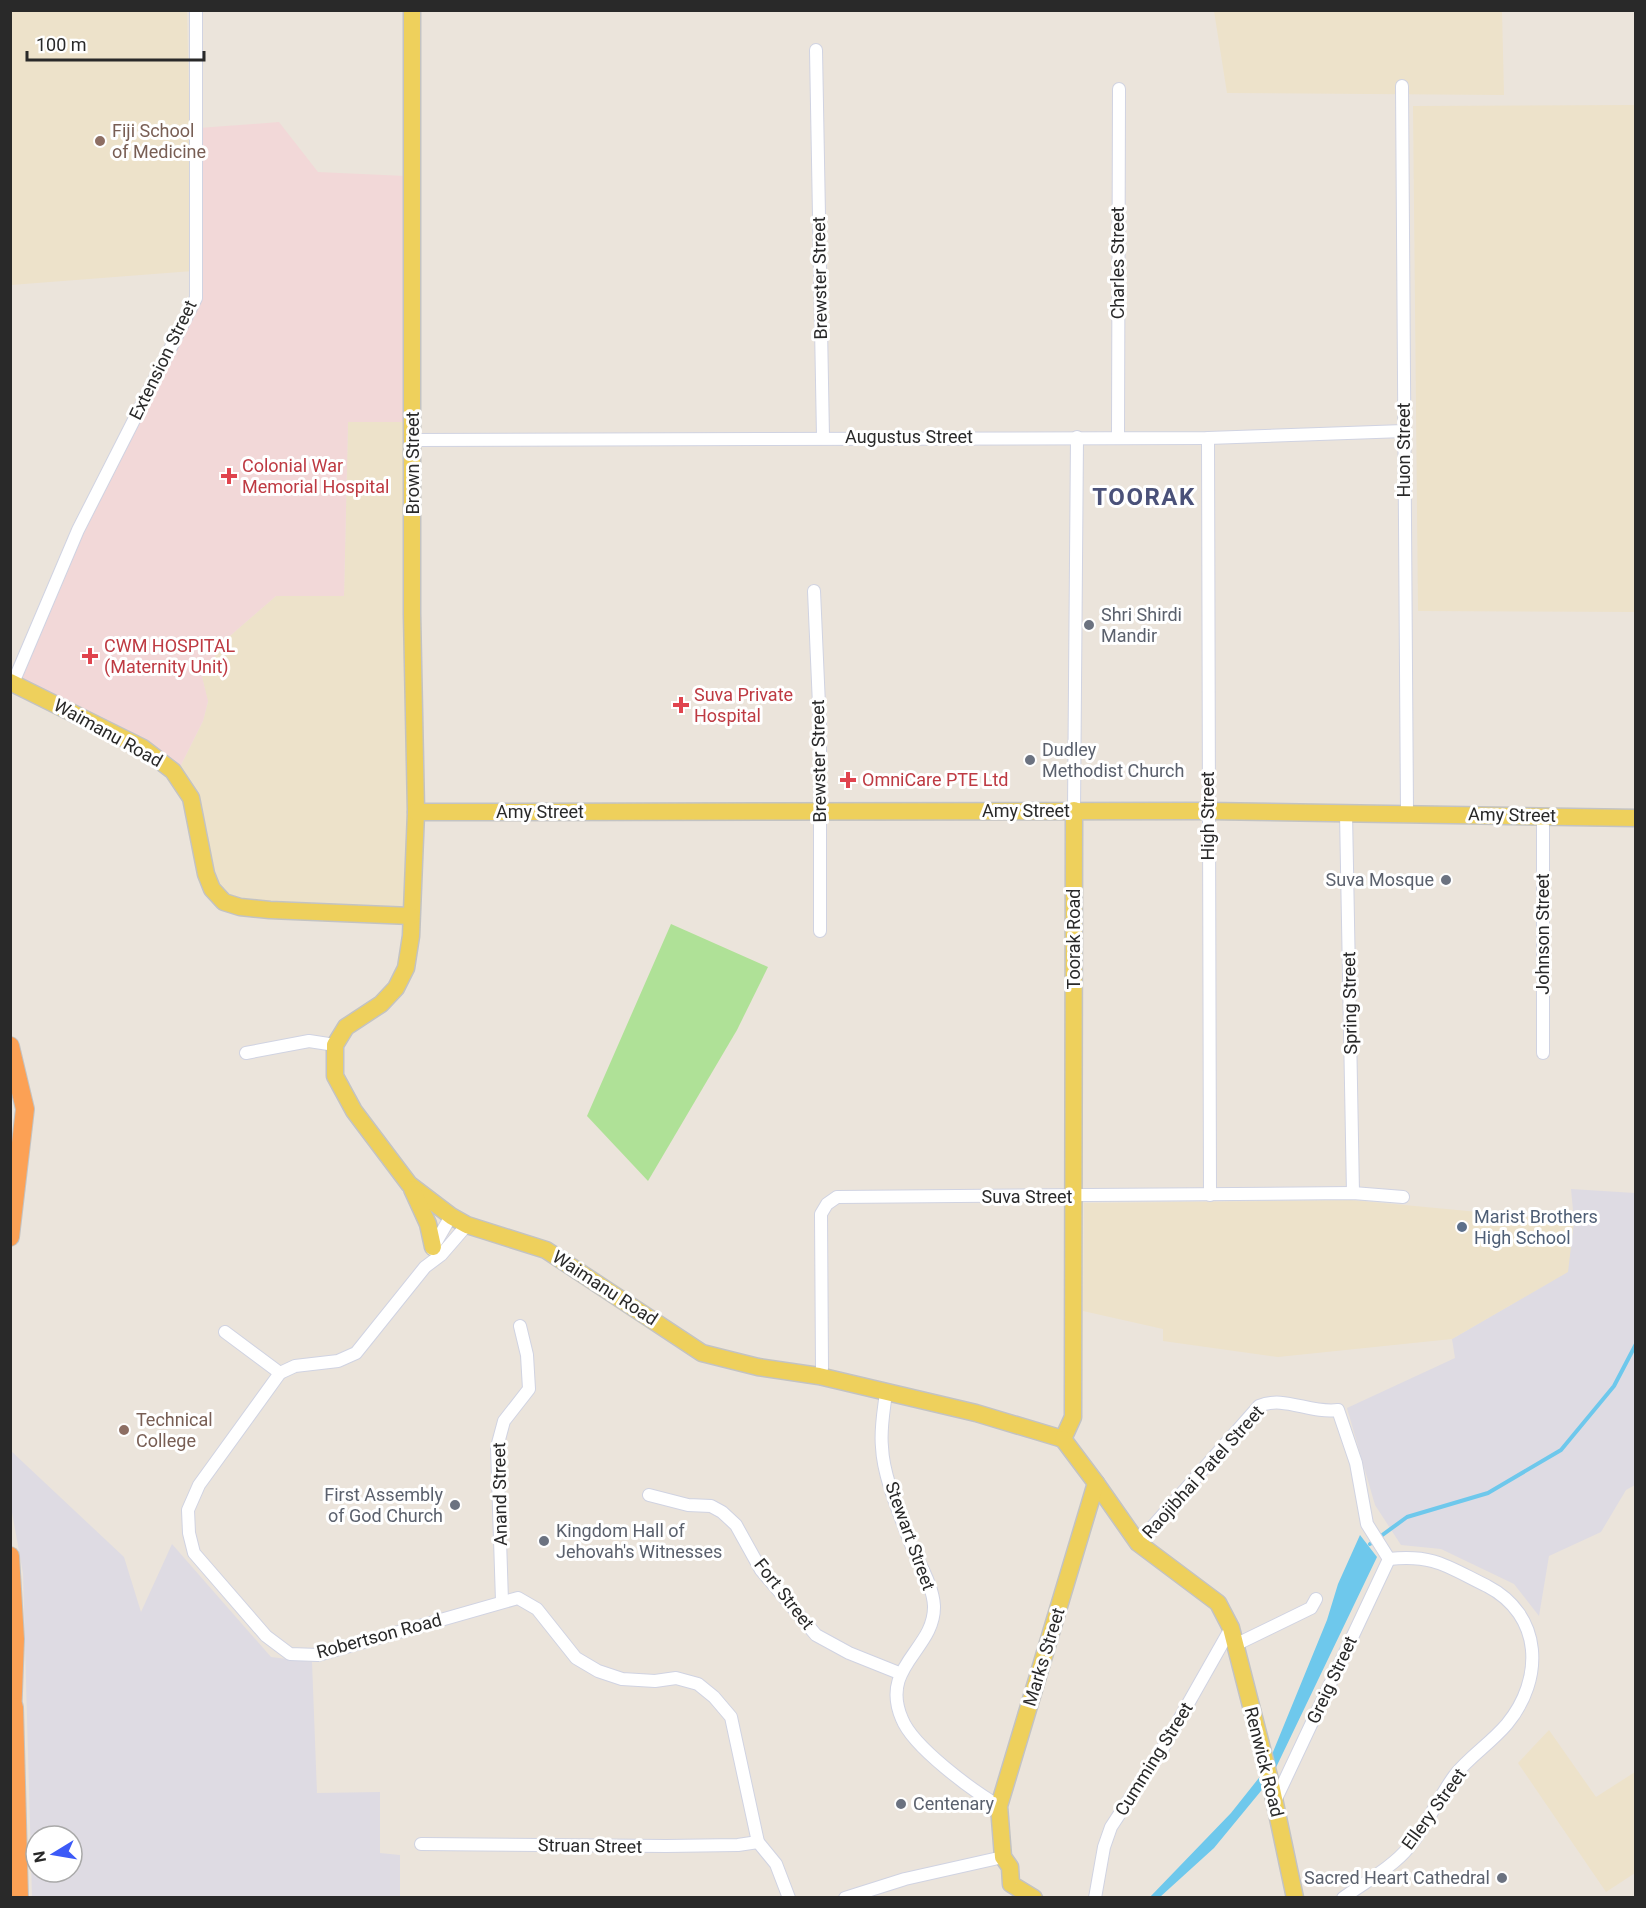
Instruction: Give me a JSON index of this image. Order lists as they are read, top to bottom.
{
  "streets": {
    "main road": [
      "Brown Street",
      "Waimanu Road",
      "Amy Street",
      "Toorak Road",
      "Marks Street",
      "Renwick Road"
    ],
    "street": [
      "Charles Street",
      "Brewster Street",
      "Extension Street",
      "Augustus Street",
      "Huon Street",
      "High Street",
      "Johnson Street",
      "Spring Street",
      "Suva Street",
      "Raojibhai Patel Street",
      "Anand Street",
      "Stewart Street",
      "Fort Street",
      "Robertson Road",
      "Greig Street",
      "Cumming Street",
      "Ellery Street",
      "Struan Street"
    ]
  },
  "crossings": [
    ["Charles Street", "Augustus Street"],
    ["Brewster Street", "Augustus Street"],
    ["Brewster Street", "Amy Street"],
    ["Extension Street", "Waimanu Road"],
    ["Augustus Street", "Huon Street"],
    ["Augustus Street", "Brown Street"],
    ["Augustus Street", "High Street"],
    ["Augustus Street", "Toorak Road"],
    ["Huon Street", "Amy Street"],
    ["Brown Street", "Waimanu Road"],
    ["Brown Street", "Amy Street"],
    ["Waimanu Road", "Toorak Road"],
    ["Waimanu Road", "Suva Street"],
    ["Waimanu Road", "Stewart Street"],
    ["Amy Street", "High Street"],
    ["Amy Street", "Johnson Street"],
    ["Amy Street", "Toorak Road"],
    ["Amy Street", "Spring Street"],
    ["High Street", "Suva Street"],
    ["Toorak Road", "Suva Street"],
    ["Spring Street", "Suva Street"],
    ["Raojibhai Patel Street", "Greig Street"],
    ["Raojibhai Patel Street", "Ellery Street"],
    ["Anand Street", "Robertson Road"],
    ["Stewart Street", "Fort Street"],
    ["Robertson Road", "Struan Street"],
    ["Greig Street", "Renwick Road"],
    ["Greig Street", "Ellery Street"],
    ["Cumming Street", "Renwick Road"]
  ],
  "districts": ["TOORAK"],
  "places": {
    "other": [
      "Fiji School of Medicine",
      "Shri Shirdi Mandir",
      "Dudley Methodist Church",
      "Suva Mosque",
      "Marist Brothers High School",
      "Technical College",
      "First Assembly of God Church",
      "Kingdom Hall of Jehovah's Witnesses",
      "Centenary",
      "Sacred Heart Cathedral"
    ],
    "health": [
      "Colonial War Memorial Hospital",
      "CWM HOSPITAL (Maternity Unit)",
      "Suva Private Hospital",
      "OmniCare PTE Ltd"
    ]
  },
  "scale_bar": "100 m",
  "north": "left"
}
